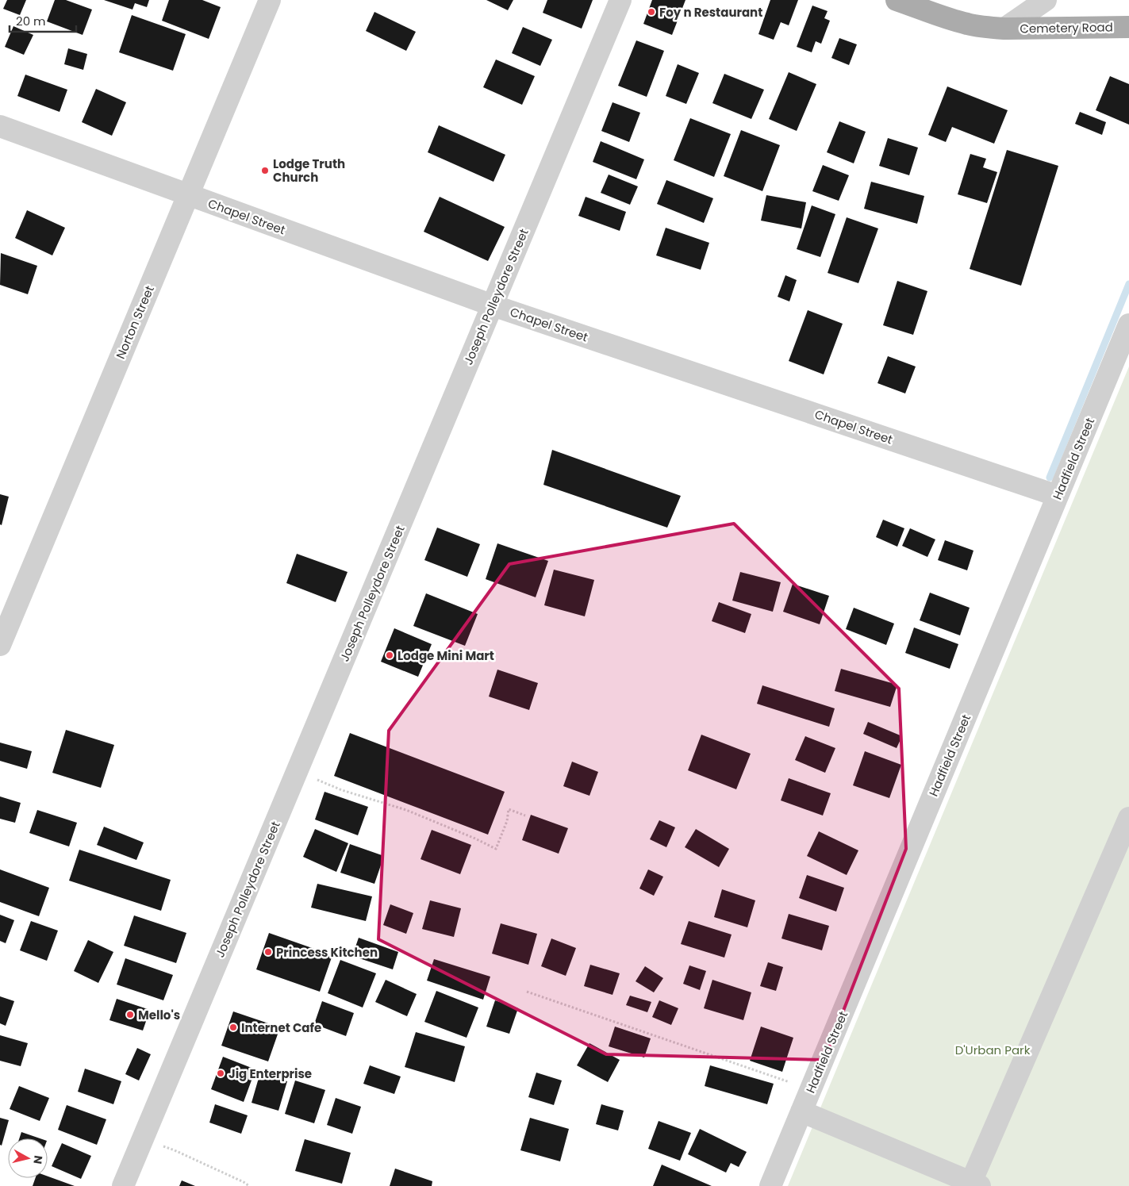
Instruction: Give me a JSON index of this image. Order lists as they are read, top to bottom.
{
  "streets": {
    "main road": ["Cemetery Road"],
    "street": [
      "Chapel Street",
      "Joseph Polleydore Street",
      "Norton Street",
      "Hadfield Street"
    ]
  },
  "crossings": [
    ["Chapel Street", "Joseph Polleydore Street"],
    ["Chapel Street", "Norton Street"],
    ["Chapel Street", "Hadfield Street"]
  ],
  "parks": ["D'Urban Park"],
  "places": [
    "Foy n Restaurant",
    "Lodge Truth Church",
    "Lodge Mini Mart",
    "Princess Kitchen",
    "Mello's",
    "Internet Cafe",
    "Jig Enterprise"
  ],
  "scale_bar": "20 m",
  "north": "right"
}
